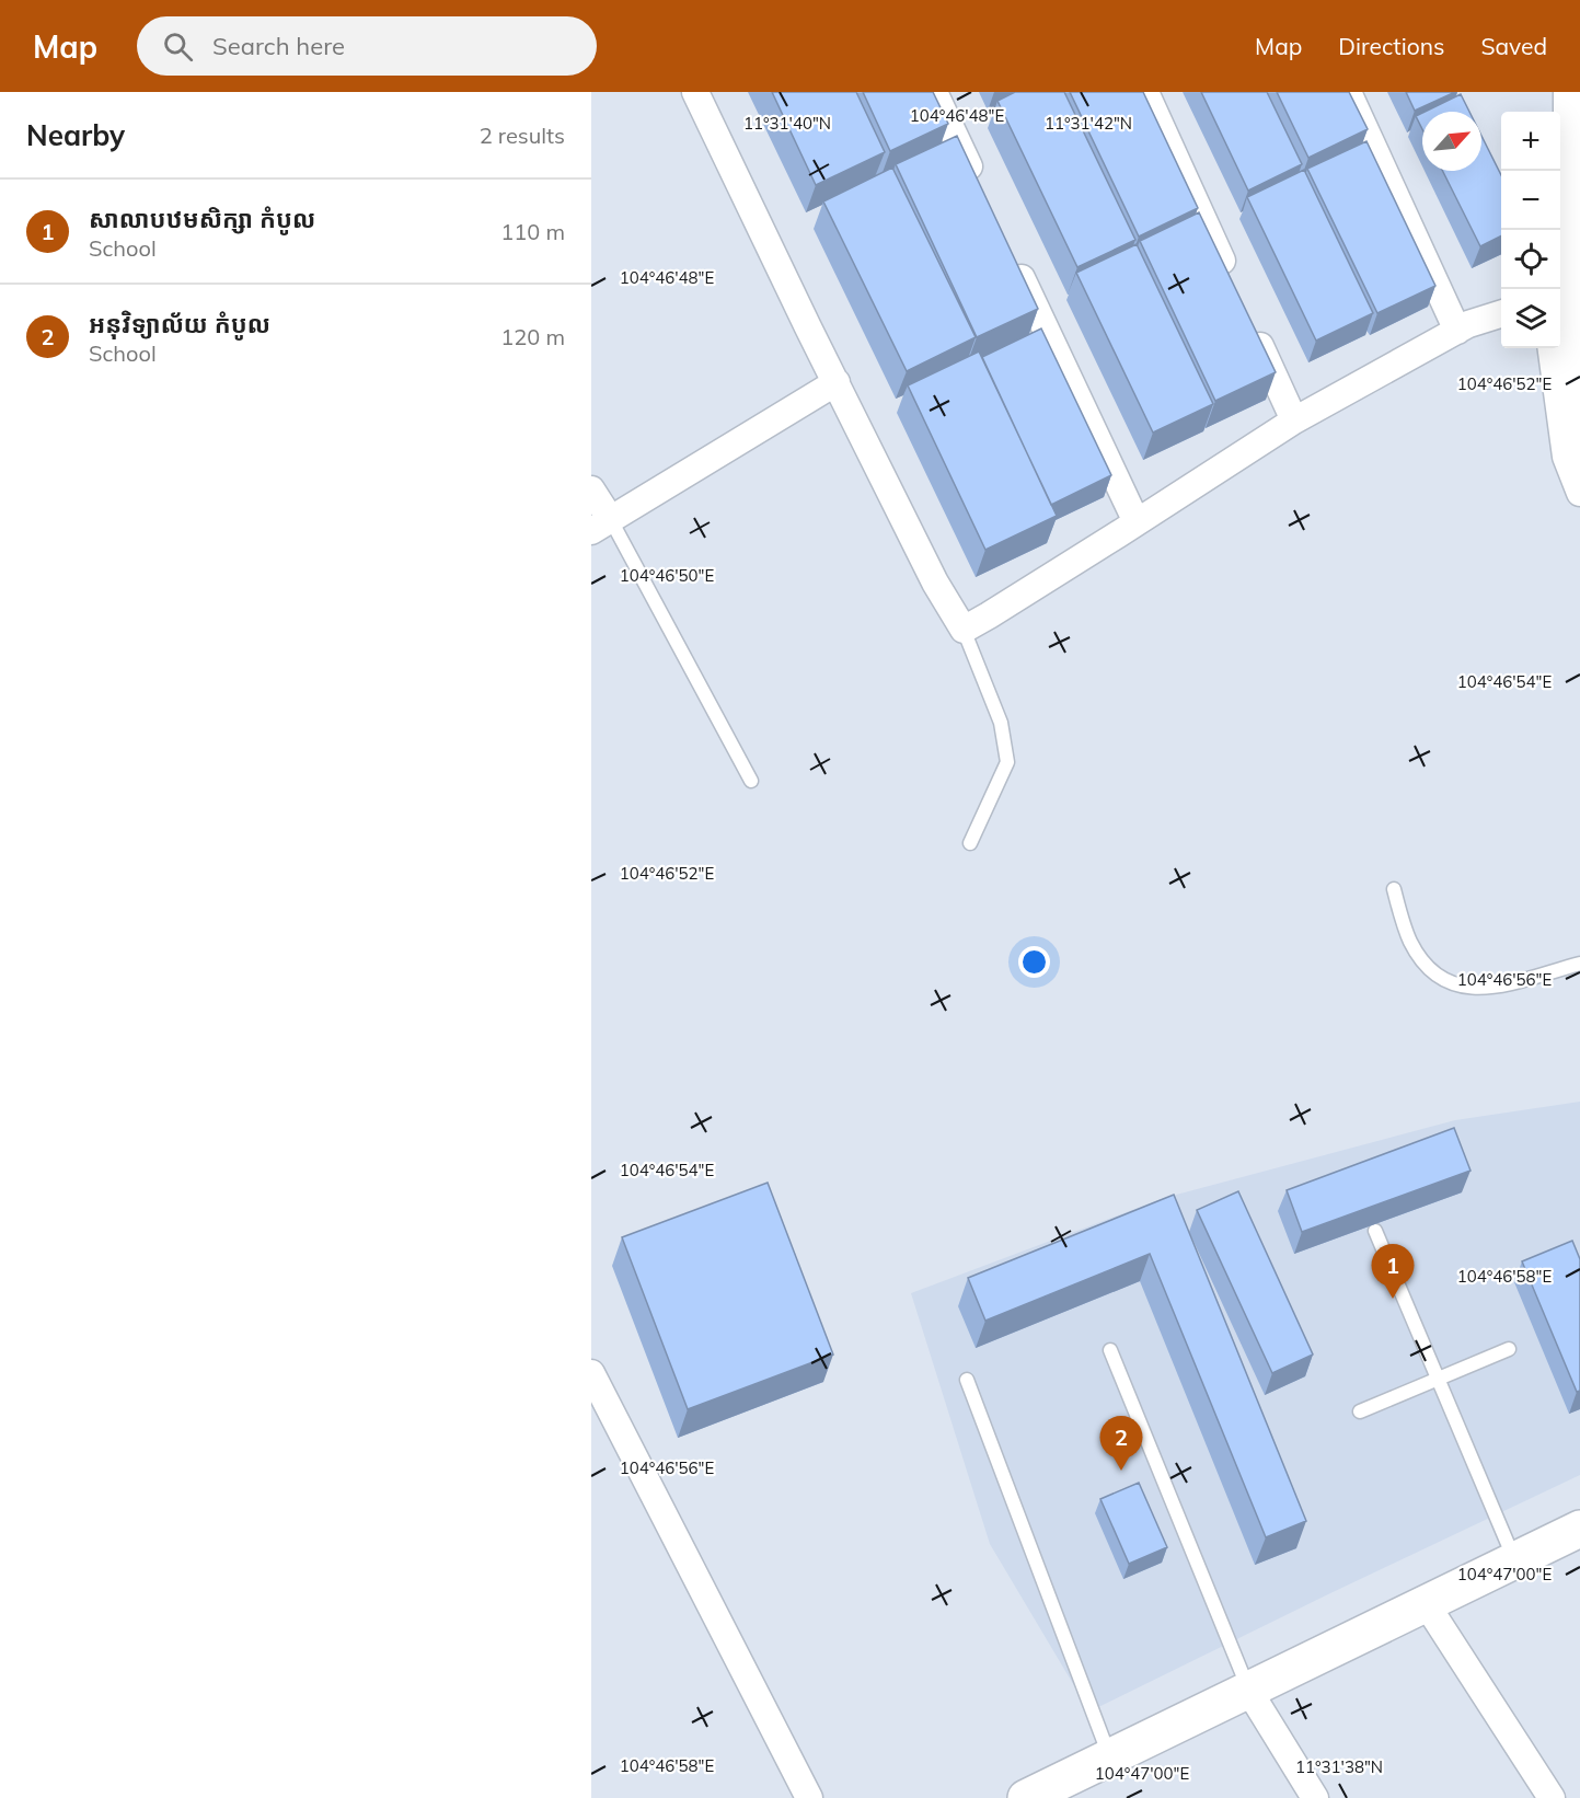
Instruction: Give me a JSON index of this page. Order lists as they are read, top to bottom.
{
  "north": "top right",
  "page": {
    "header": "Map",
    "search": "Search here",
    "nav": ["Map", "Directions", "Saved"],
    "heading": ["Nearby", "2 results"],
    "map_buttons": ["+", "−"],
    "list": [
      {
        "mark": "1",
        "name": "សាលាបឋមសិក្សា កំបូល",
        "note": "School",
        "value": "110 m"
      },
      {
        "mark": "2",
        "name": "អនុវិទ្យាល័យ កំបូល",
        "note": "School",
        "value": "120 m"
      }
    ],
    "pins": ["1", "2"]
  },
  "coordinates": [
    "104°46'48\"E",
    "11°31'40\"N",
    "11°31'42\"N",
    "104°46'52\"E",
    "104°46'50\"E",
    "104°46'54\"E",
    "104°46'56\"E",
    "104°46'58\"E",
    "104°47'00\"E",
    "11°31'38\"N"
  ]
}
